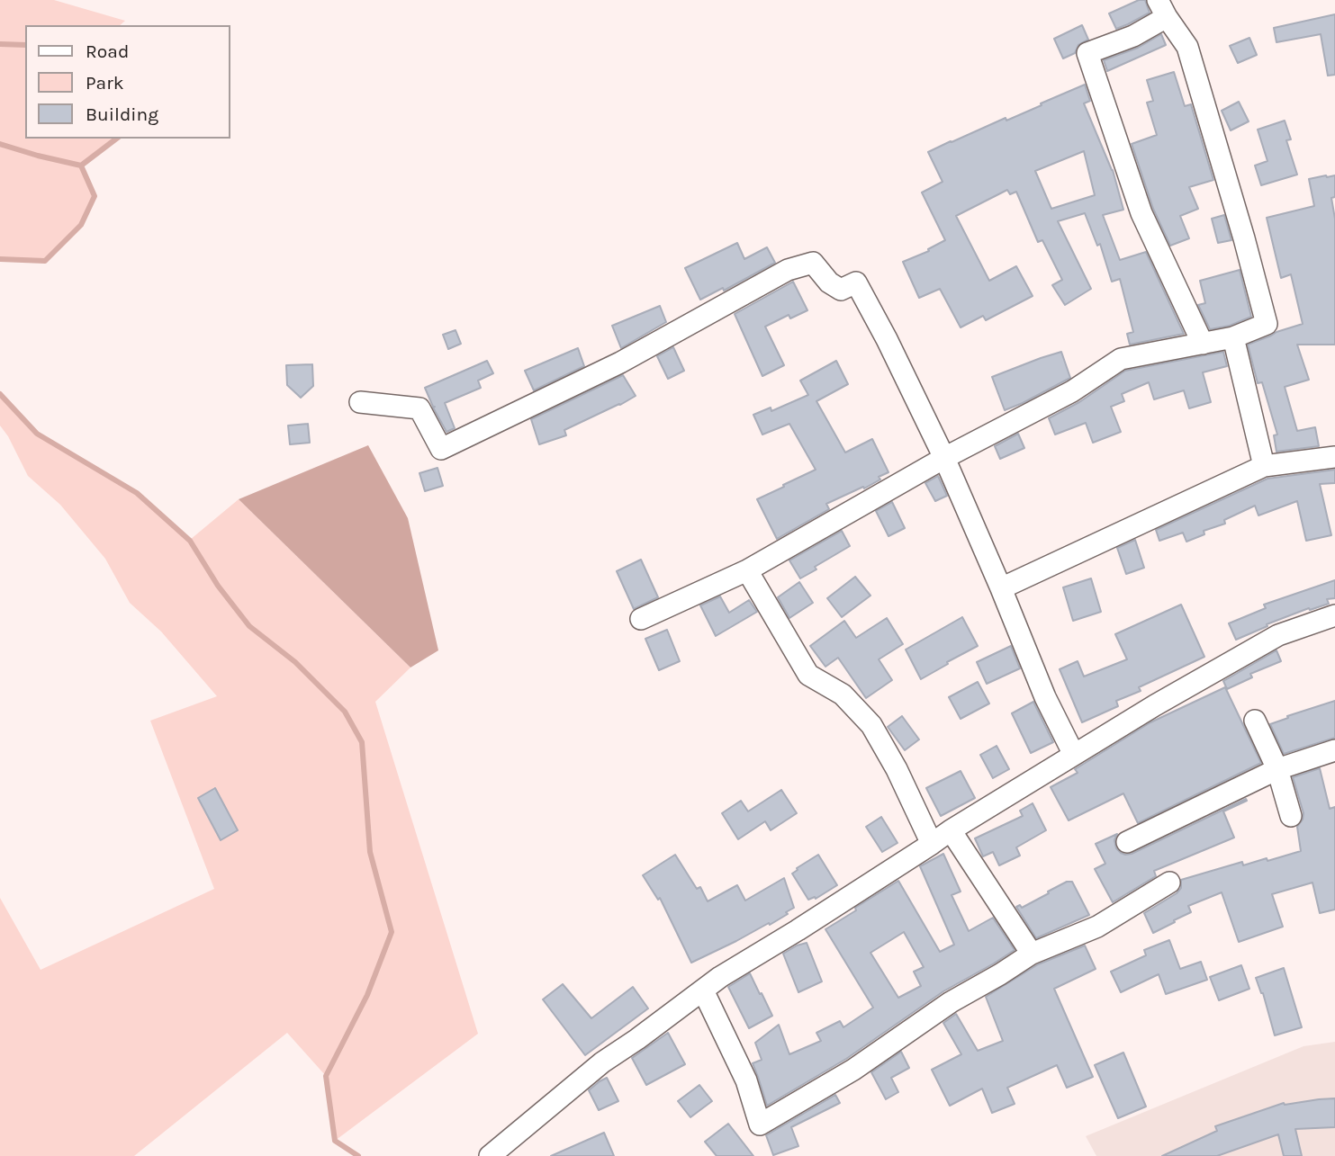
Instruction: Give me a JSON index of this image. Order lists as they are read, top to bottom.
{
  "legend": ["Road", "Park", "Building"]
}
